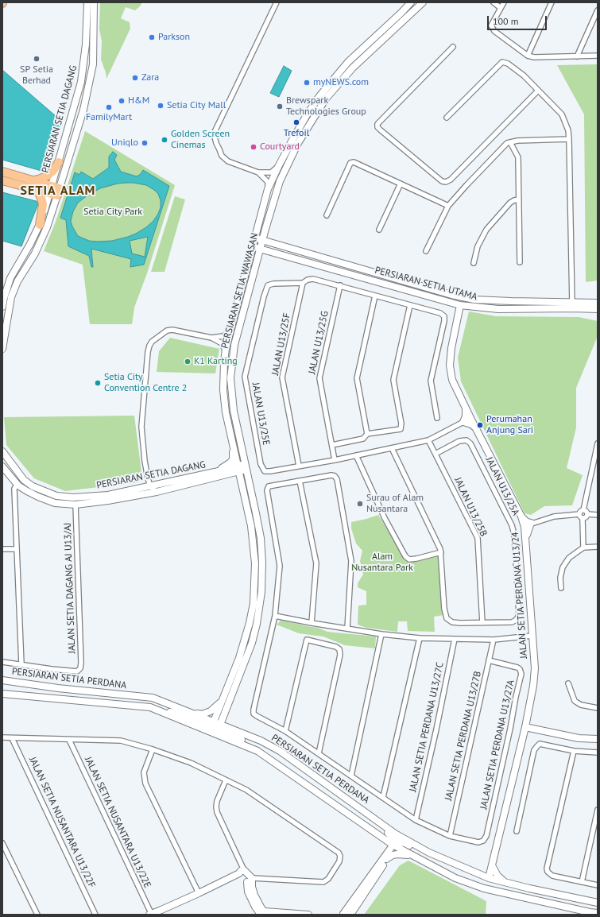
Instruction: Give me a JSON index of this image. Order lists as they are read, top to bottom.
{
  "streets": {
    "street": [
      "PERSIARAN SETIA DAGANG",
      "PERSIARAN SETIA UTAMA",
      "PERSIARAN SETIA WAWASAN",
      "JALAN U13/25G",
      "JALAN U13/25F",
      "JALAN U13/25E",
      "JALAN U13/25A",
      "JALAN U13/25B",
      "JALAN SETIA DAGANG AJ U13/AJ",
      "JALAN SETIA PERDANA U13/24",
      "PERSIARAN SETIA PERDANA",
      "JALAN SETIA PERDANA U13/27C",
      "JALAN SETIA PERDANA U13/27B",
      "JALAN SETIA PERDANA U13/27A",
      "JALAN SETIA NUSANTARA U13/22F",
      "JALAN SETIA NUSANTARA U13/22E"
    ]
  },
  "crossings": [
    ["PERSIARAN SETIA DAGANG", "PERSIARAN SETIA WAWASAN"],
    ["PERSIARAN SETIA DAGANG", "JALAN SETIA DAGANG AJ U13/AJ"],
    ["PERSIARAN SETIA UTAMA", "PERSIARAN SETIA WAWASAN"],
    ["PERSIARAN SETIA UTAMA", "JALAN SETIA PERDANA U13/24"],
    ["PERSIARAN SETIA WAWASAN", "PERSIARAN SETIA PERDANA"],
    ["JALAN U13/25F", "JALAN U13/25E"],
    ["JALAN U13/25A", "JALAN U13/25B"],
    ["JALAN SETIA PERDANA U13/24", "PERSIARAN SETIA PERDANA"],
    ["JALAN SETIA PERDANA U13/27B", "JALAN SETIA PERDANA U13/27A"]
  ],
  "districts": ["SETIA ALAM"],
  "parks": ["Setia City Park", "Alam Nusantara Park"],
  "places": [
    "Parkson",
    "SP Setia Berhad",
    "Zara",
    "myNEWS.com",
    "H&M",
    "Setia City Mall",
    "Brewspark Technologies Group",
    "FamilyMart",
    "Trefoil",
    "Golden Screen Cinemas",
    "Uniqlo",
    "Courtyard",
    "K1 Karting",
    "Setia City Convention Centre 2",
    "Perumahan Anjung Sari",
    "Surau of Alam Nusantara"
  ],
  "scale_bar": "100 m"
}
